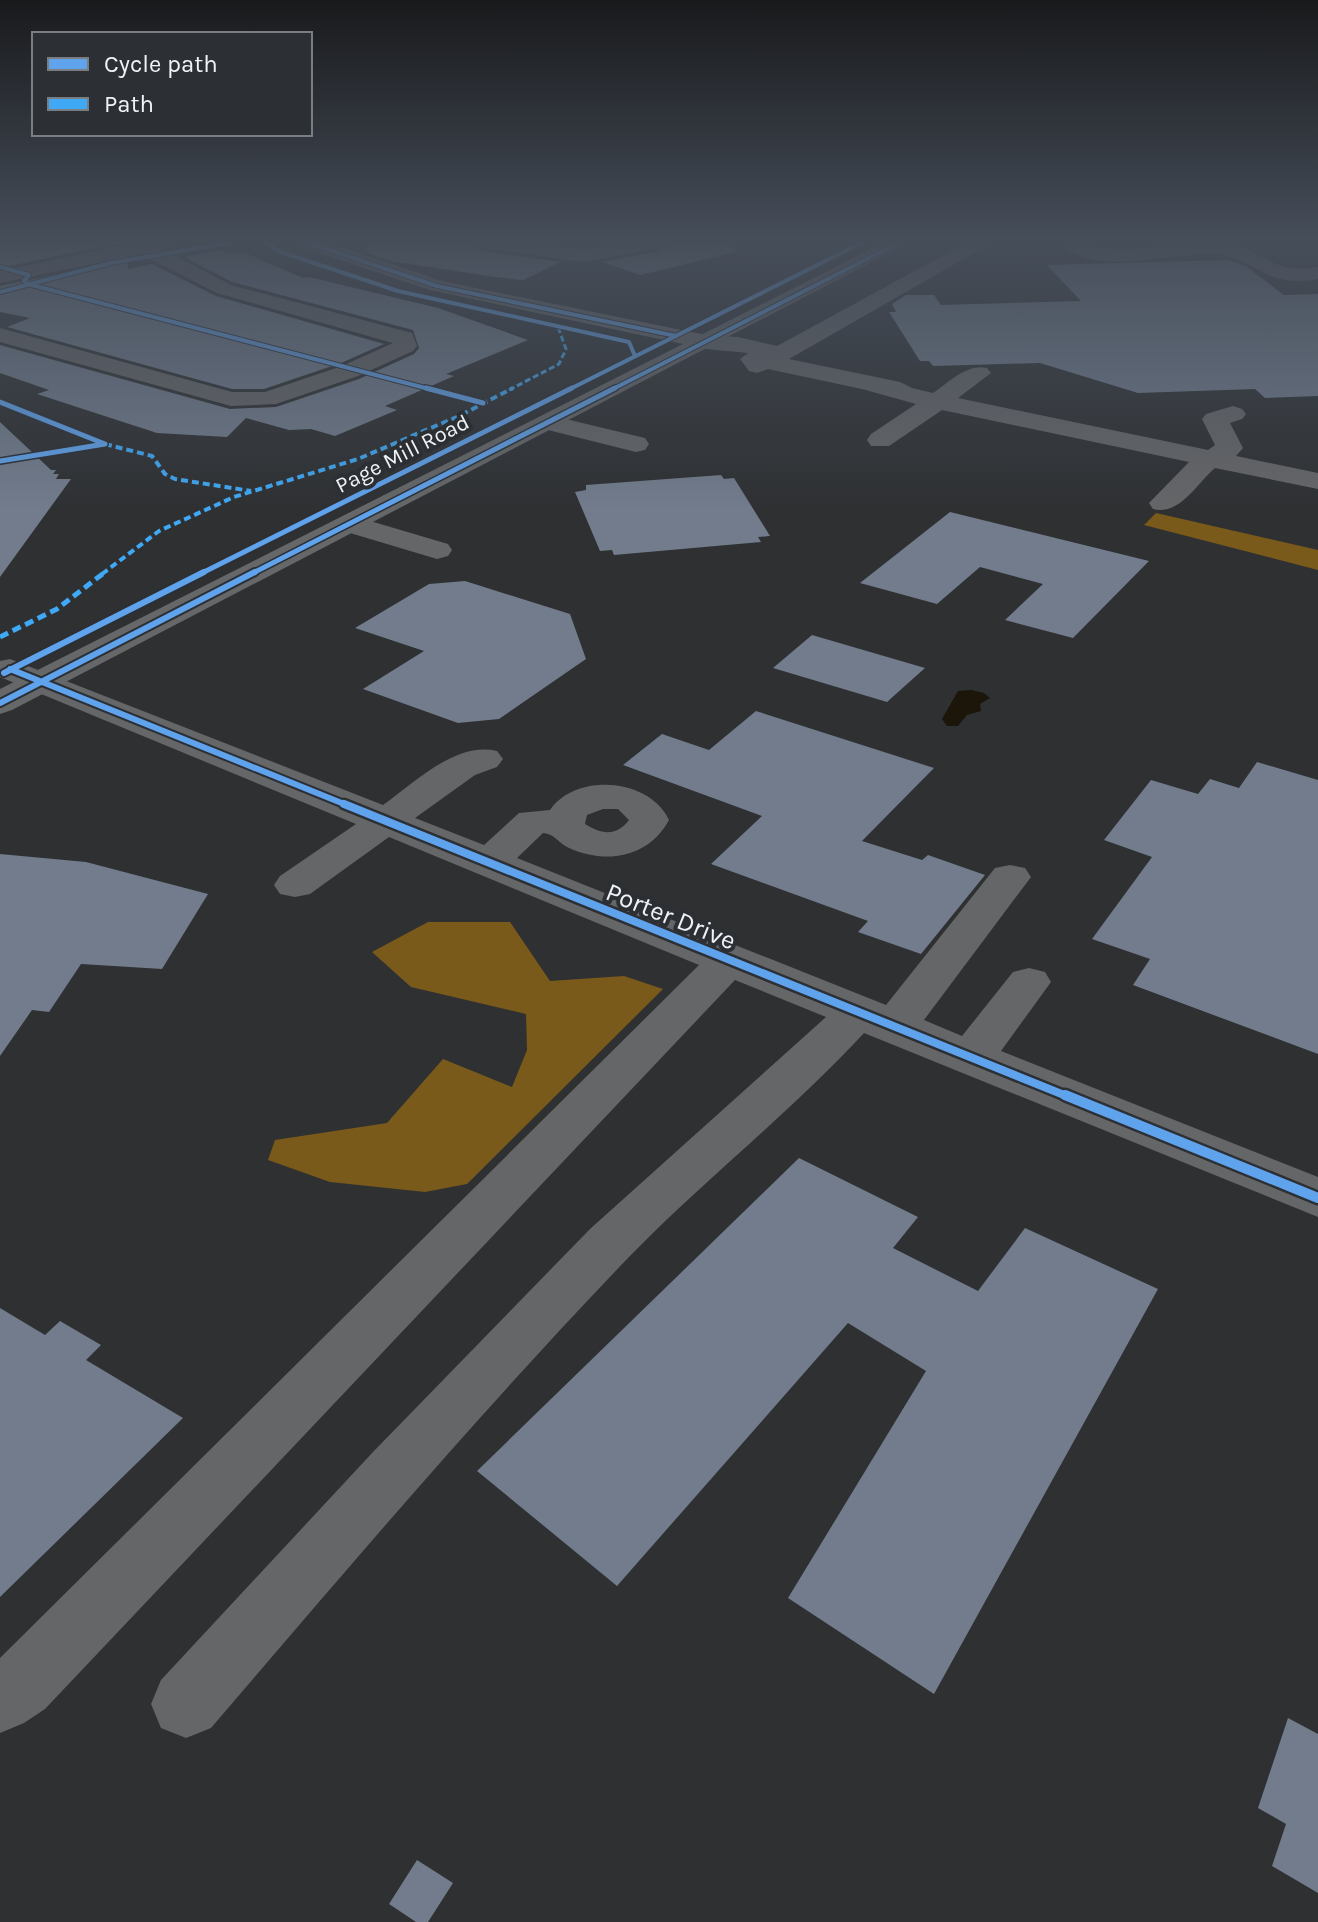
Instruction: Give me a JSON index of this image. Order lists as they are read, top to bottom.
{
  "streets": {
    "main road": ["Page Mill Road"],
    "street": ["Porter Drive"]
  },
  "crossings": [
    ["Page Mill Road", "Porter Drive"]
  ],
  "legend": ["Cycle path", "Path"]
}
